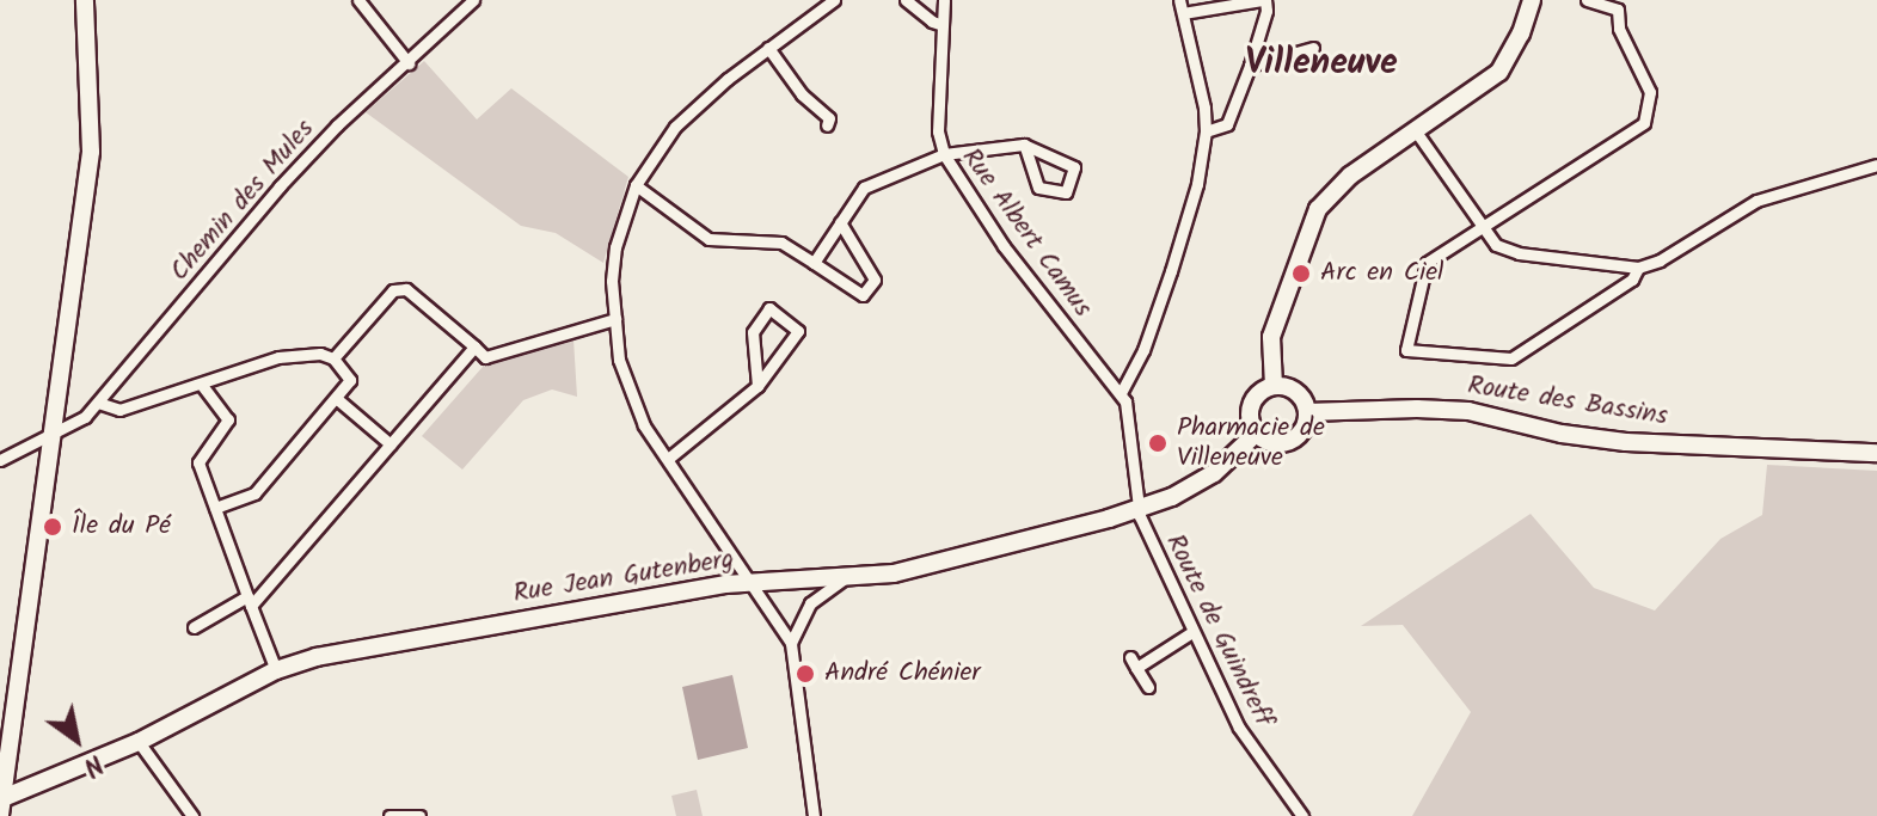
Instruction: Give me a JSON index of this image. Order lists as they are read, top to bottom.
{
  "streets": {
    "main road": ["Route des Bassins", "Rue Jean Gutenberg"],
    "street": ["Chemin des Mules", "Rue Albert Camus", "Route de Guindreff"]
  },
  "crossings": [
    ["Rue Albert Camus", "Route de Guindreff"],
    ["Route des Bassins", "Rue Jean Gutenberg"],
    ["Rue Jean Gutenberg", "Route de Guindreff"]
  ],
  "districts": ["Villeneuve"],
  "places": [
    "Arc en Ciel",
    "Pharmacie de Villeneuve",
    "Île du Pé",
    "André Chénier"
  ],
  "north": "bottom right"
}
